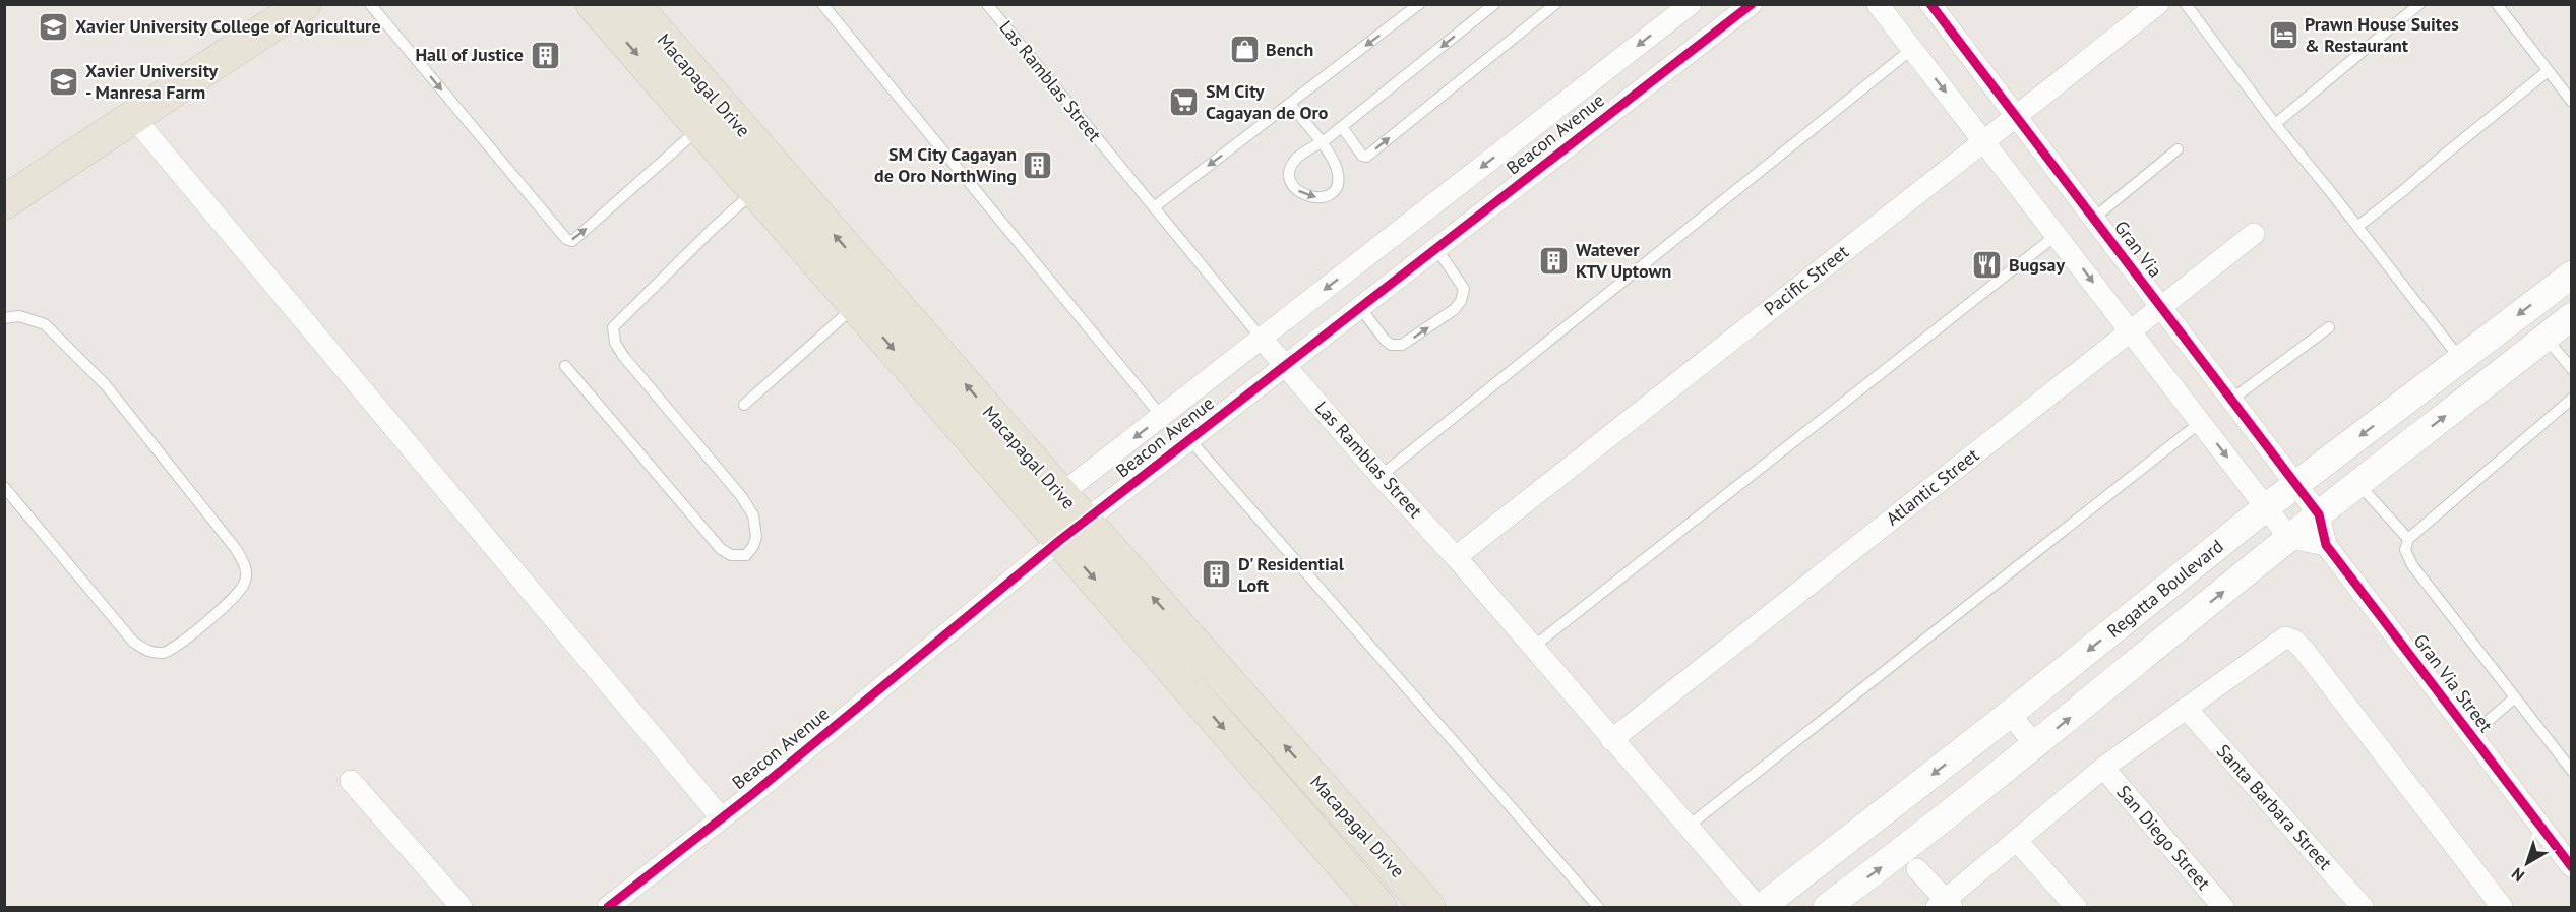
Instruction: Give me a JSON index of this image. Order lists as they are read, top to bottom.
{
  "streets": {
    "main road": ["Macapagal Drive"],
    "street": [
      "Las Ramblas Street",
      "Beacon Avenue",
      "Gran Via",
      "Pacific Street",
      "Atlantic Street",
      "Regatta Boulevard",
      "Gran Via Street",
      "Santa Barbara Street",
      "San Diego Street"
    ]
  },
  "crossings": [
    ["Las Ramblas Street", "Beacon Avenue"],
    ["Las Ramblas Street", "Pacific Street"],
    ["Las Ramblas Street", "Atlantic Street"],
    ["Las Ramblas Street", "Regatta Boulevard"],
    ["Macapagal Drive", "Beacon Avenue"],
    ["Gran Via", "Pacific Street"],
    ["Gran Via", "Atlantic Street"],
    ["Gran Via", "Regatta Boulevard"],
    ["Gran Via", "Gran Via Street"]
  ],
  "places": {
    "school or university": ["Xavier University College of Agriculture", "Xavier University - Manresa Farm"],
    "hotel": ["Prawn House Suites & Restaurant"],
    "shop": ["Bench"],
    "building": [
      "Hall of Justice",
      "SM City Cagayan de Oro NorthWing",
      "Watever KTV Uptown",
      "D' Residential Loft"
    ],
    "supermarket": ["SM City Cagayan de Oro"],
    "restaurant": ["Bugsay"]
  },
  "north": "bottom left"
}
